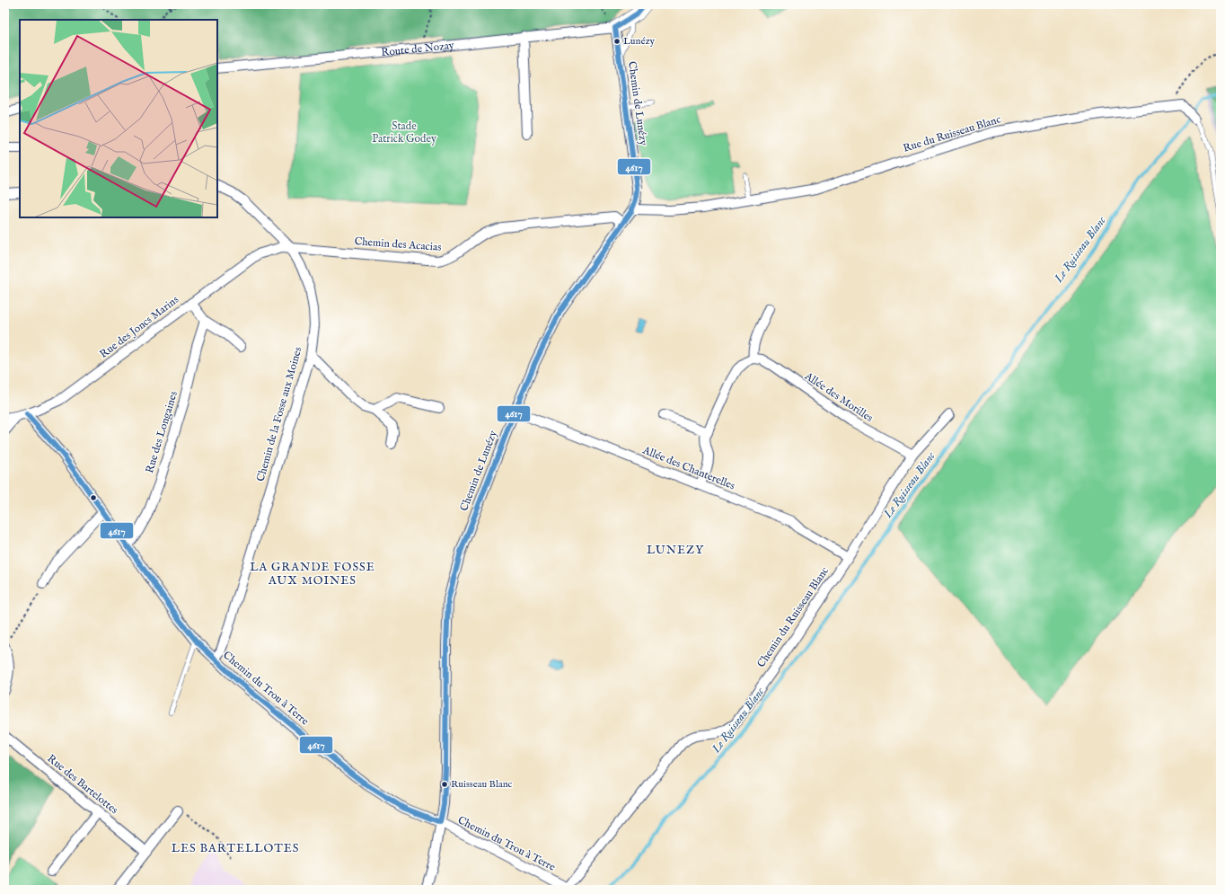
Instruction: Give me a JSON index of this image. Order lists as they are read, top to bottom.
{
  "streets": {
    "street": [
      "Route de Nozay",
      "Chemin de Lunézy",
      "Rue du Ruisseau Blanc",
      "Chemin des Acacias",
      "Rue des Joncs Marins",
      "Allée des Morilles",
      "Chemin de la Fosse aux Moines",
      "Rue des Longaines",
      "Allée des Chanterelles",
      "Chemin du Ruisseau Blanc",
      "Chemin du Trou à Terre",
      "Rue des Bartelottes"
    ]
  },
  "crossings": [
    ["Route de Nozay", "Chemin de Lunézy"],
    ["Chemin de Lunézy", "Rue du Ruisseau Blanc"],
    ["Chemin de Lunézy", "Chemin des Acacias"],
    ["Chemin de Lunézy", "Allée des Chanterelles"],
    ["Chemin de Lunézy", "Chemin du Trou à Terre"],
    ["Chemin des Acacias", "Rue des Joncs Marins"],
    ["Chemin des Acacias", "Chemin de la Fosse aux Moines"],
    ["Rue des Joncs Marins", "Chemin de la Fosse aux Moines"],
    ["Rue des Joncs Marins", "Chemin du Trou à Terre"],
    ["Allée des Morilles", "Chemin du Ruisseau Blanc"],
    ["Chemin de la Fosse aux Moines", "Chemin du Trou à Terre"],
    ["Rue des Longaines", "Chemin du Trou à Terre"],
    ["Allée des Chanterelles", "Chemin du Ruisseau Blanc"],
    ["Chemin du Ruisseau Blanc", "Chemin du Trou à Terre"]
  ],
  "districts": ["LUNEZY", "LA GRANDE FOSSE AUX MOINES", "LES BARTELLOTES"],
  "water": ["Le Ruisseau Blanc"],
  "parks": ["Stade Patrick Godey"],
  "places": ["Lunézy", "Ruisseau Blanc"],
  "lines": ["transit line 4617"]
}
